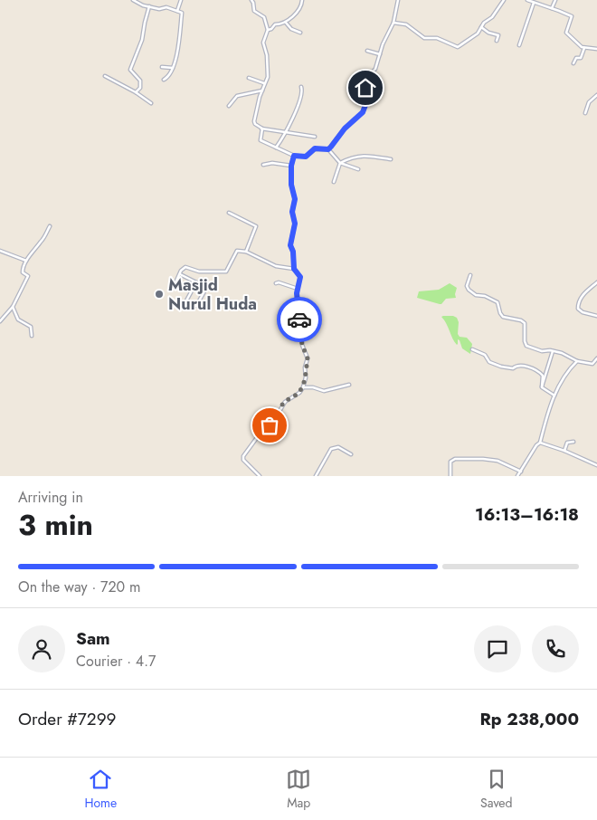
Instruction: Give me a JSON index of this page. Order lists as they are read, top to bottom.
{
  "places": ["Masjid Nurul Huda"],
  "page": {
    "heading": ["3 min", "Arriving in", "16:13–16:18"],
    "panel": [
      "Sam",
      "Courier · 4.7",
      "Order #7299",
      "Rp 238,000"
    ],
    "bar": "On the way · 720 m",
    "tabs": ["Home", "Map", "Saved"]
  }
}
